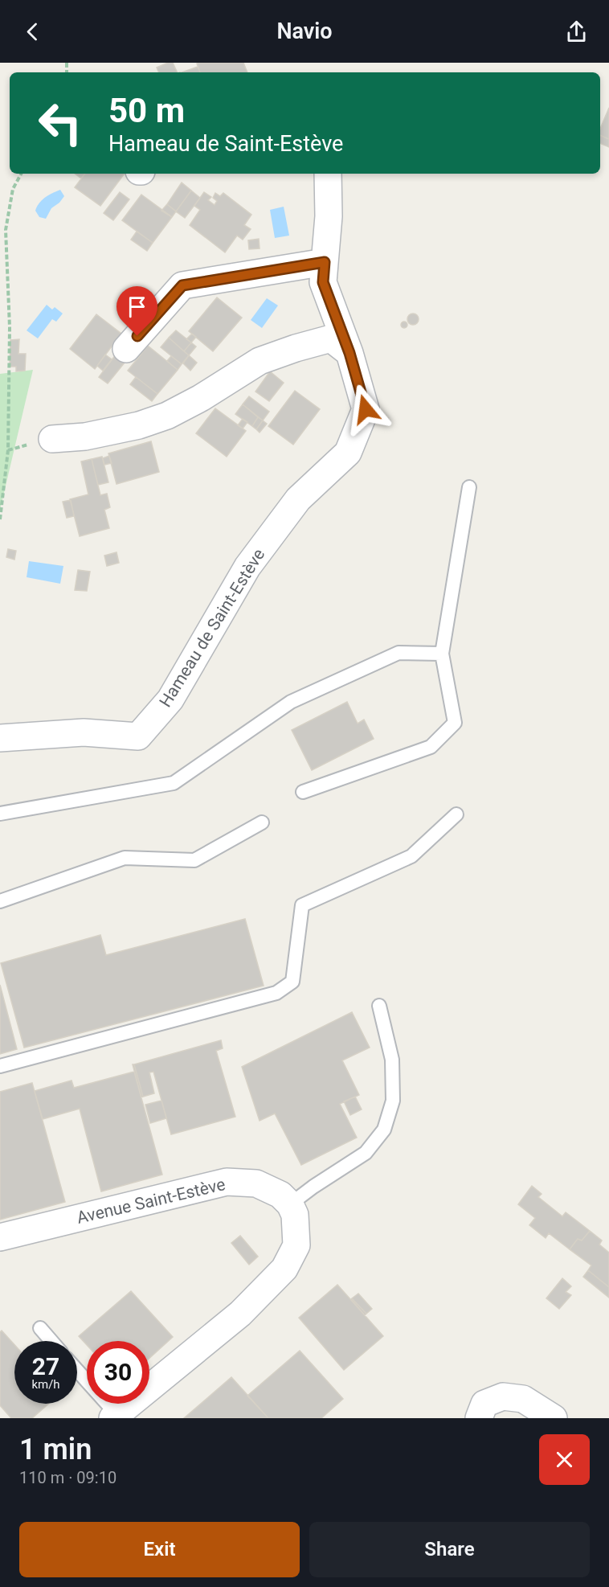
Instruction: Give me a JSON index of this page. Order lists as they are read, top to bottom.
{
  "streets": {
    "street": ["Hameau de Saint-Estève", "Avenue Saint-Estève"]
  },
  "page": {
    "header": "Navio",
    "turn": ["50 m", "Hameau de Saint-Estève"],
    "speed": "27 km/h",
    "limit": "30",
    "heading": ["1 min", "110 m · 09:10"],
    "buttons": ["Exit", "Share"]
  }
}
